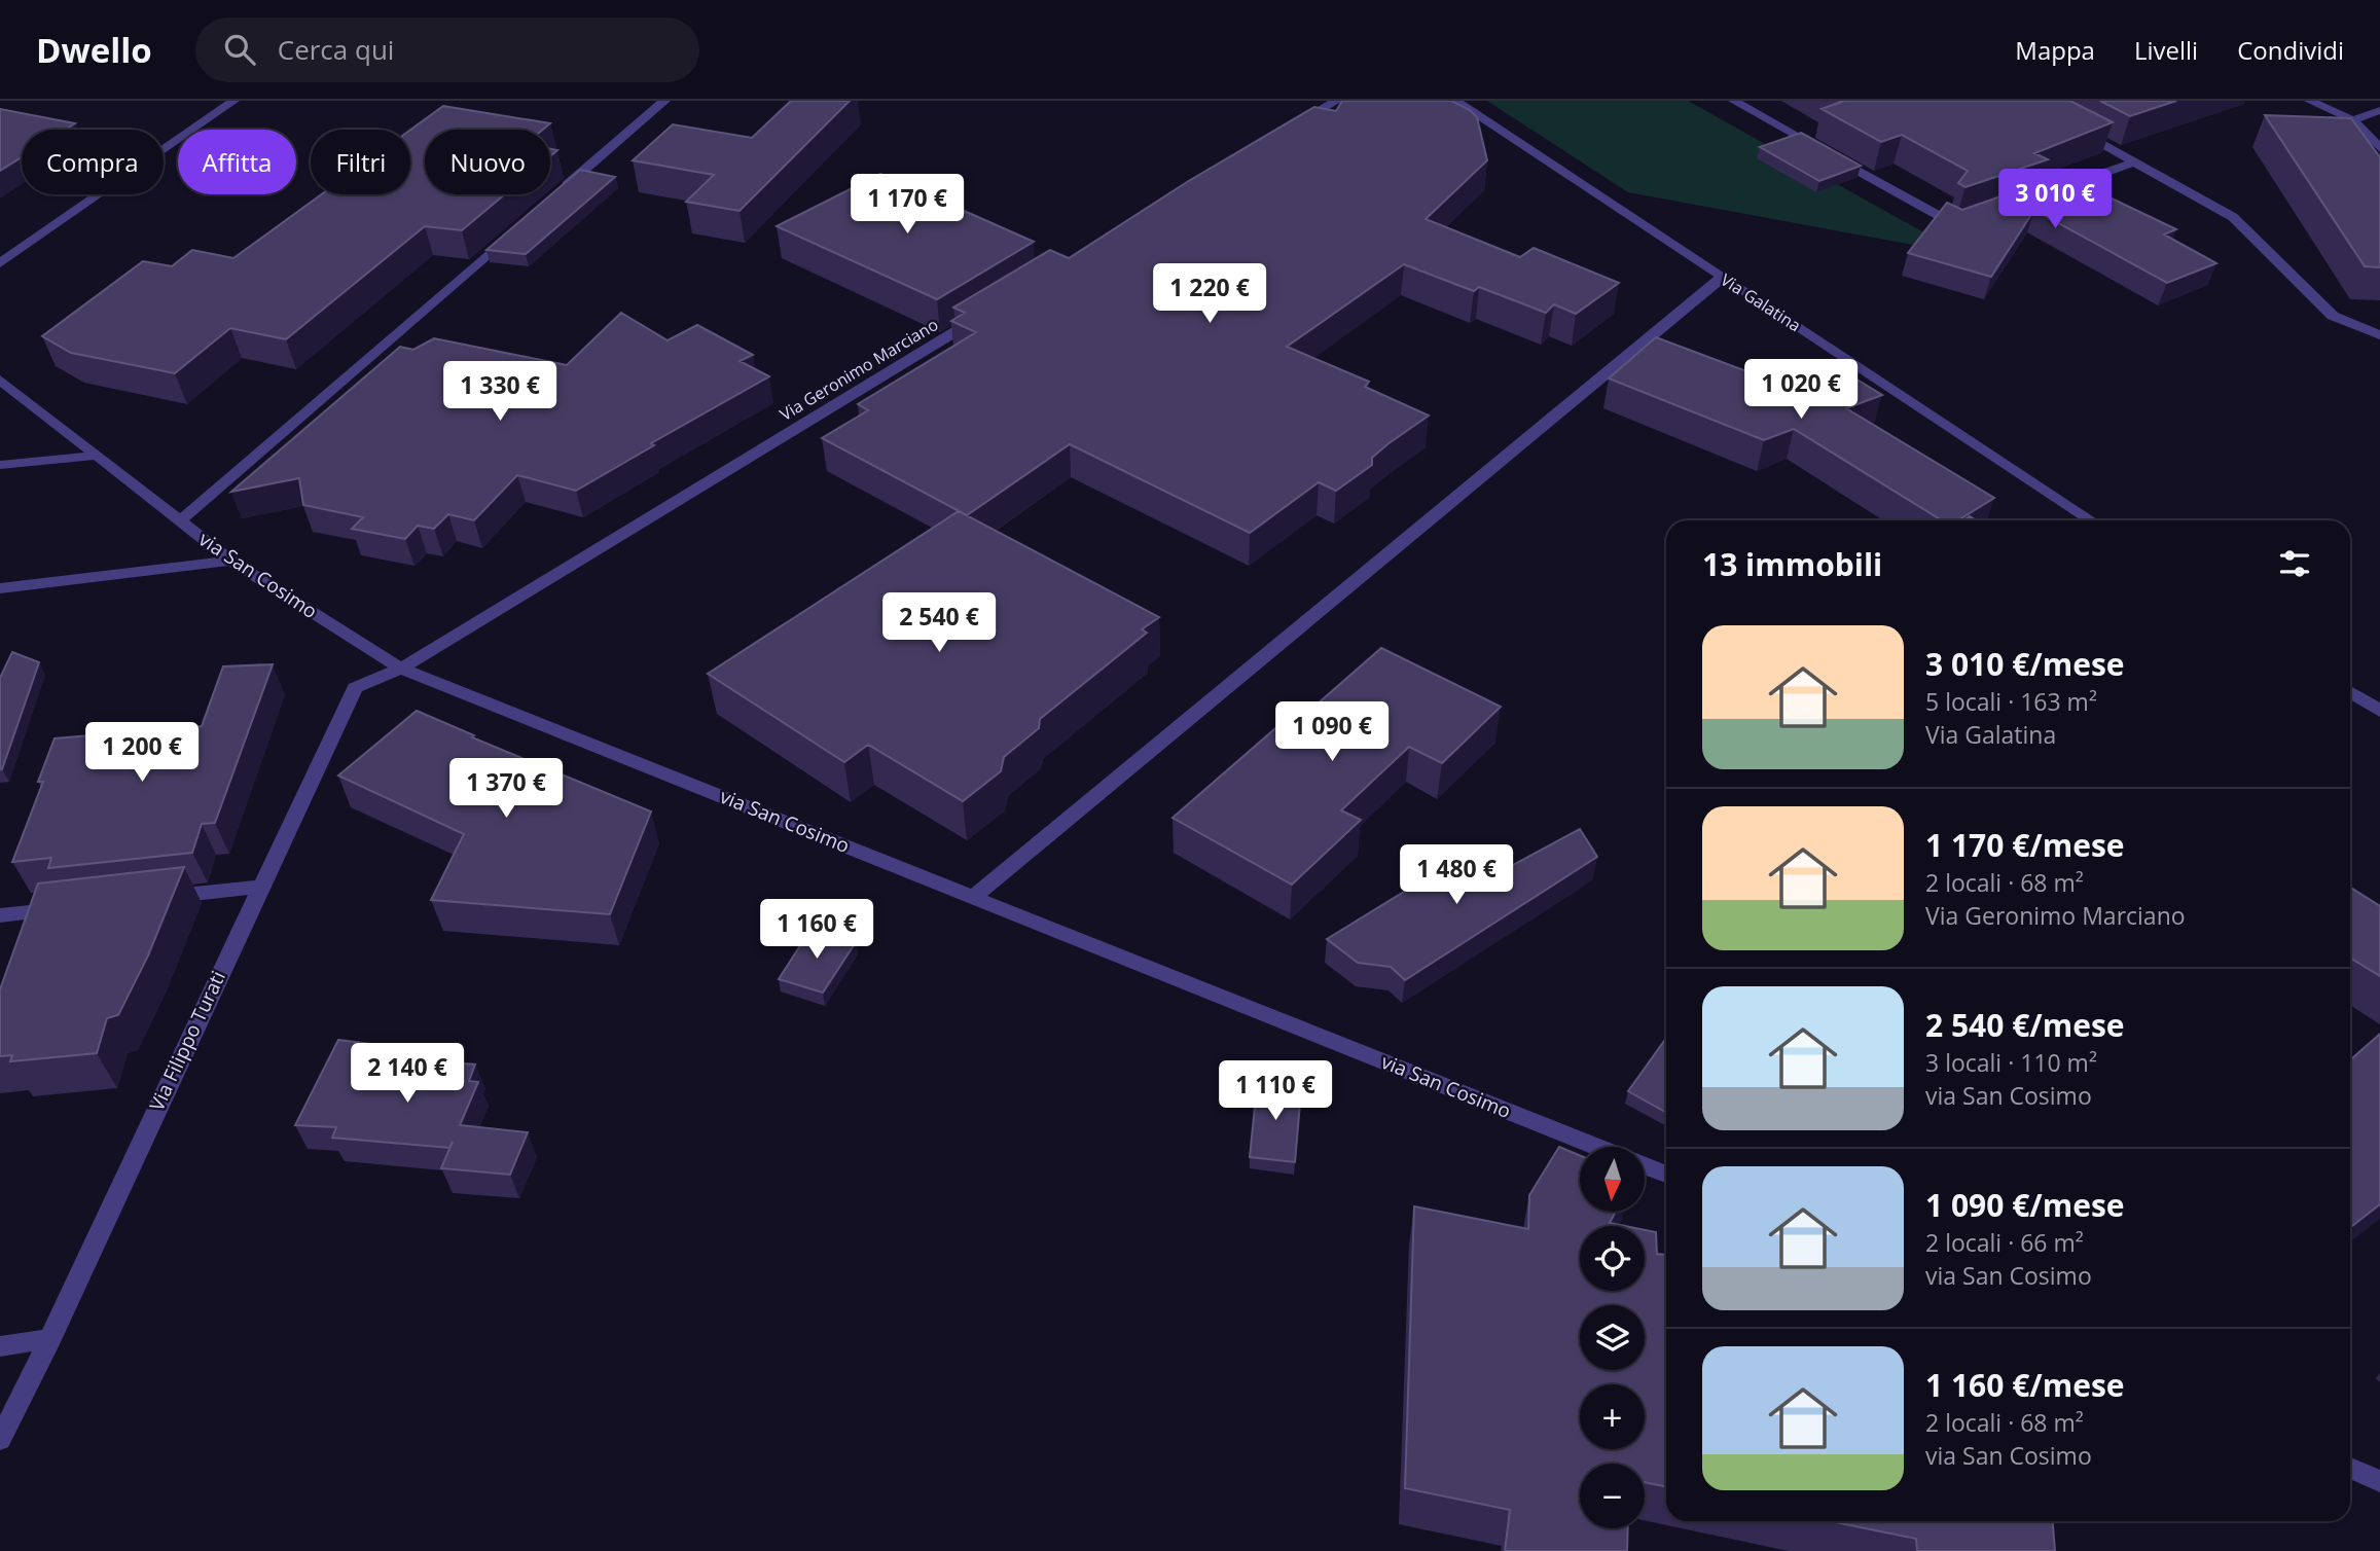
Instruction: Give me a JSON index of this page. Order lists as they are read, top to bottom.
{
  "streets": {
    "street": [
      "Via Galatina",
      "Via Geronimo Marciano",
      "via San Cosimo",
      "Via Filippo Turati"
    ]
  },
  "crossings": [
    ["Via Geronimo Marciano", "via San Cosimo"],
    ["Via Geronimo Marciano", "Via Filippo Turati"],
    ["via San Cosimo", "Via Filippo Turati"]
  ],
  "north": "bottom",
  "page": {
    "header": "Dwello",
    "search": "Cerca qui",
    "nav": ["Mappa", "Livelli", "Condividi"],
    "chip": [
      "Compra",
      "Affitta",
      "Filtri",
      "Nuovo"
    ],
    "price": [
      "3 010 €",
      "1 170 €",
      "1 220 €",
      "1 020 €",
      "1 330 €",
      "2 540 €",
      "1 090 €",
      "1 200 €",
      "1 370 €",
      "1 480 €",
      "1 160 €",
      "2 140 €",
      "1 110 €"
    ],
    "heading": "13 immobili",
    "list": [
      {
        "name": "3 010 €/mese",
        "note": "5 locali · 163 m² · Via Galatina"
      },
      {
        "name": "1 170 €/mese",
        "note": "2 locali · 68 m² · Via Geronimo Marciano"
      },
      {
        "name": "2 540 €/mese",
        "note": "3 locali · 110 m² · via San Cosimo"
      },
      {
        "name": "1 090 €/mese",
        "note": "2 locali · 66 m² · via San Cosimo"
      },
      {
        "name": "1 160 €/mese",
        "note": "2 locali · 68 m² · via San Cosimo"
      }
    ],
    "map_buttons": ["+", "−"]
  }
}
